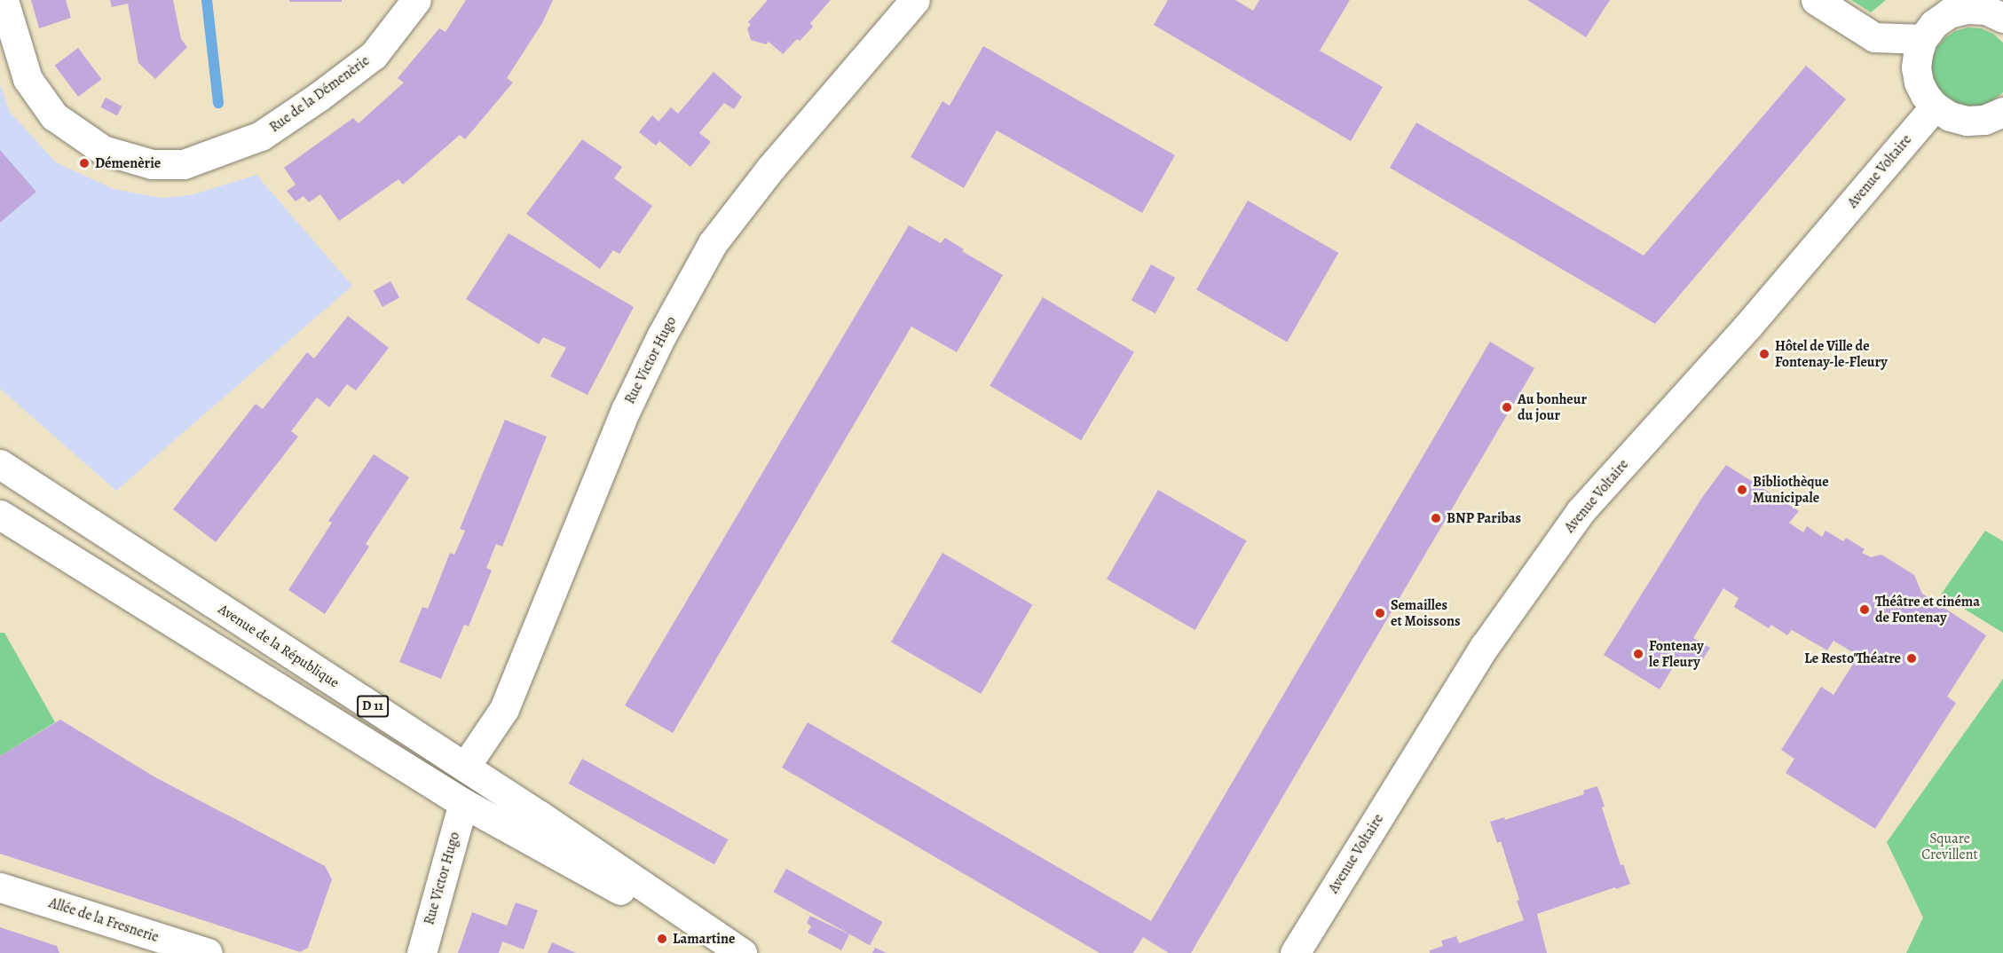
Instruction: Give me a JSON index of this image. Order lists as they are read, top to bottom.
{
  "streets": {
    "street": [
      "Rue de la Démenèrie",
      "Avenue Voltaire",
      "Rue Victor Hugo",
      "Avenue de la République",
      "D 11",
      "Allée de la Fresnerie"
    ]
  },
  "crossings": [
    ["Rue Victor Hugo", "Avenue de la République"],
    ["Rue Victor Hugo", "D 11"]
  ],
  "parks": ["Square Crevillent"],
  "places": [
    "Démenèrie",
    "Hôtel de Ville de Fontenay-le-Fleury",
    "Au bonheur du jour",
    "Bibliothèque Municipale",
    "BNP Paribas",
    "Théâtre et cinéma de Fontenay",
    "Semailles et Moissons",
    "Fontenay le Fleury",
    "Le Resto'Théatre",
    "Lamartine"
  ]
}
